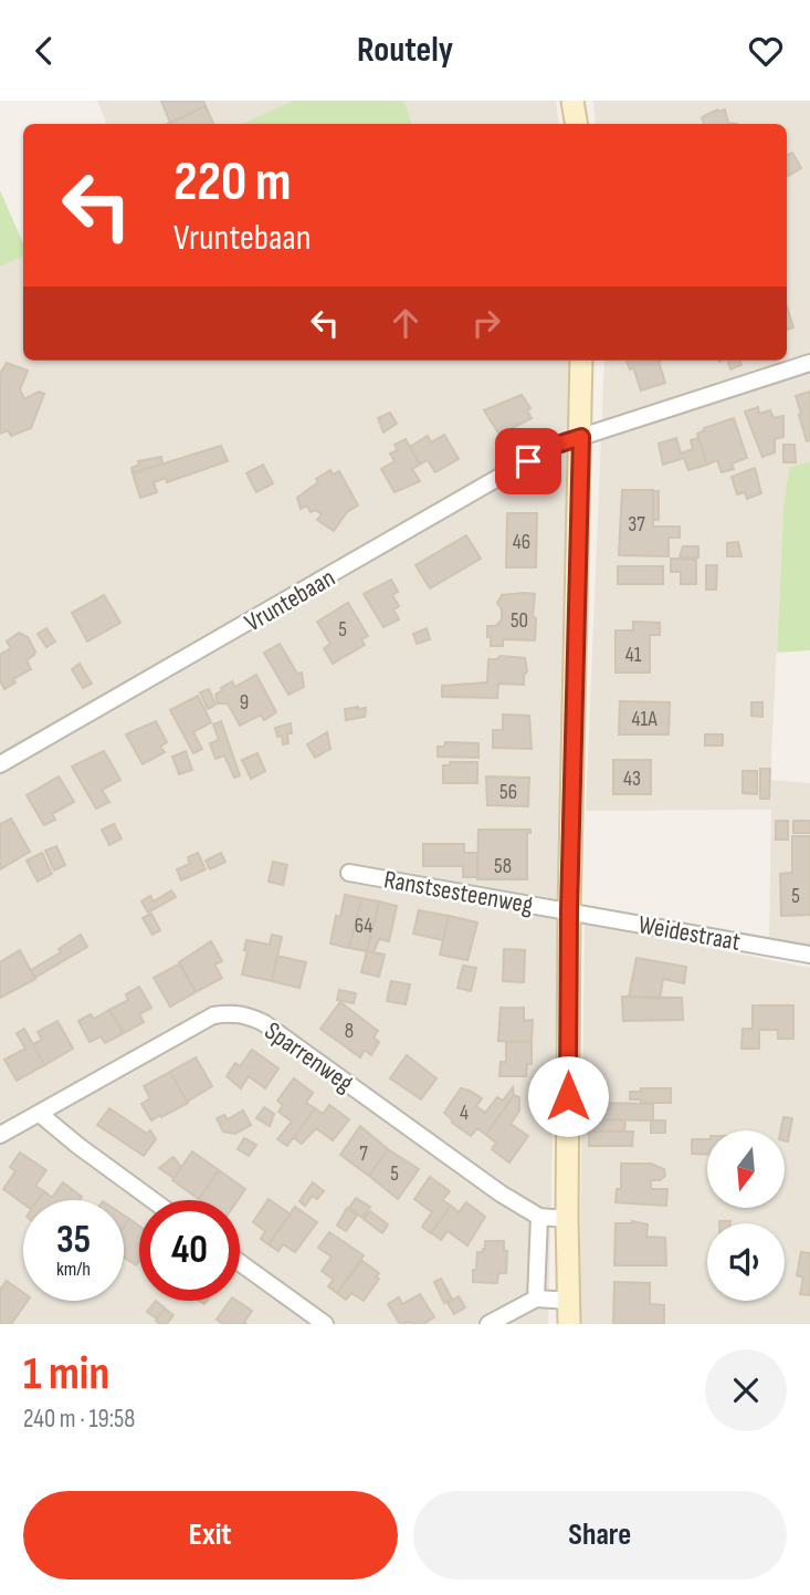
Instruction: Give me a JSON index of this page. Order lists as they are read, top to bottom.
{
  "streets": {
    "street": [
      "Vruntebaan",
      "Ranstsesteenweg",
      "Weidestraat",
      "Sparrenweg"
    ]
  },
  "crossings": [
    ["Vruntebaan", "Ranstsesteenweg"],
    ["Ranstsesteenweg", "Weidestraat"],
    ["Ranstsesteenweg", "Sparrenweg"]
  ],
  "house_numbers": [
    "37",
    "46",
    "50",
    "5",
    "41",
    "9",
    "41A",
    "43",
    "56",
    "58",
    "5",
    "64",
    "8",
    "4",
    "7",
    "5"
  ],
  "north": "bottom",
  "page": {
    "header": "Routely",
    "turn": ["220 m", "Vruntebaan"],
    "speed": "35 km/h",
    "limit": "40",
    "heading": ["1 min", "240 m · 19:58"],
    "buttons": ["Exit", "Share"]
  }
}
